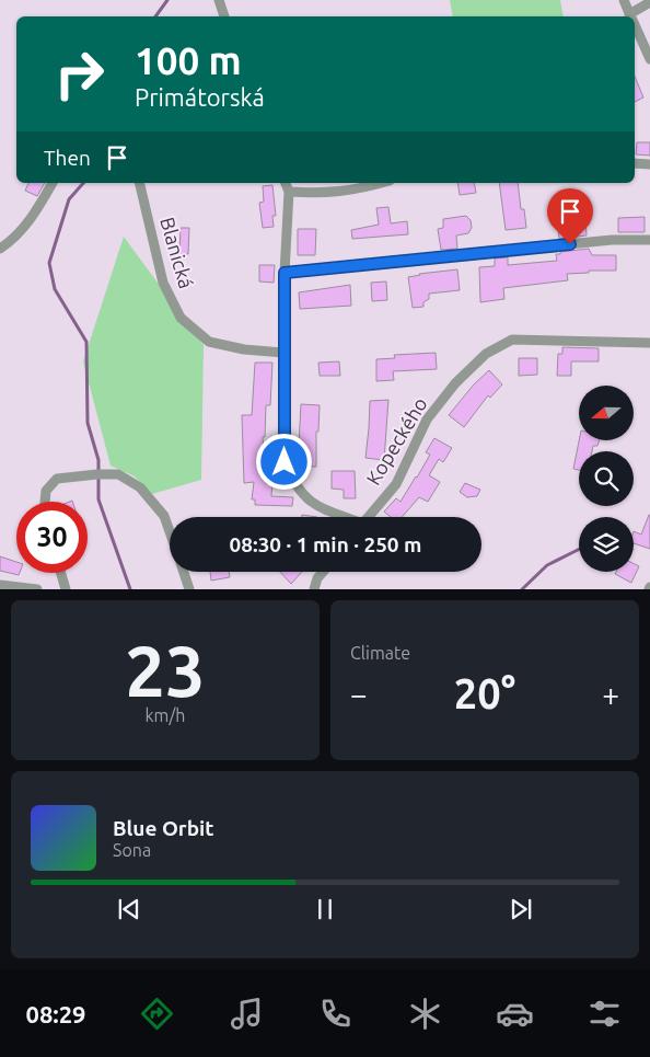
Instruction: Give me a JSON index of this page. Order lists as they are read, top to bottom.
{
  "streets": {
    "street": ["Blanická", "Kopeckého"]
  },
  "north": "left",
  "page": {
    "turn": ["100 m", "Primátorská"],
    "then": "Then",
    "limit": "30",
    "trip": "08:30 · 1 min · 250 m",
    "tile": [
      ["23", "km/h"],
      "Climate"
    ],
    "heat": ["−", "20°", "+"],
    "song": ["Blue Orbit", "Sona"],
    "tabs": "08:29"
  }
}
